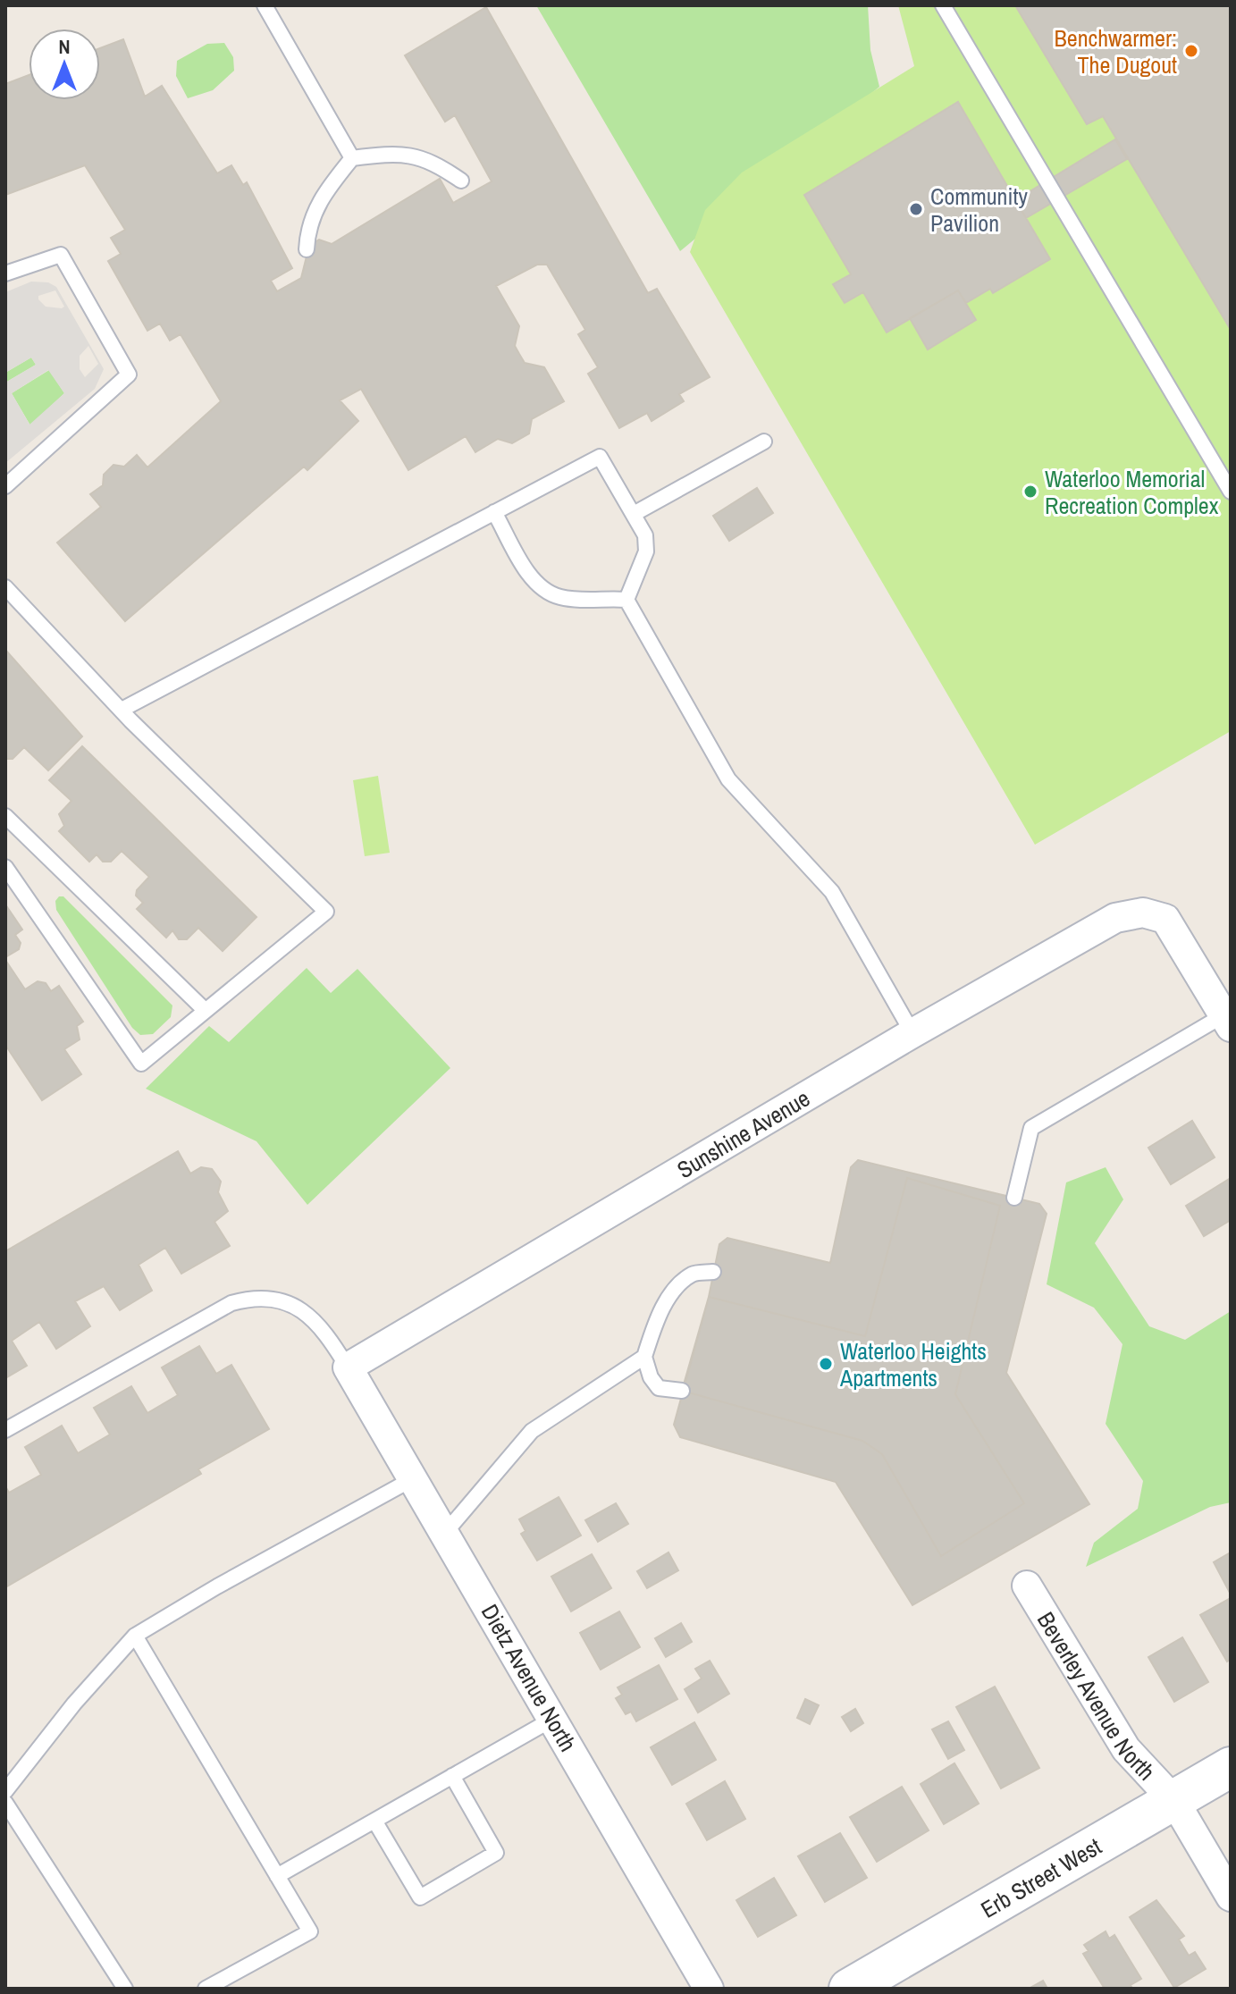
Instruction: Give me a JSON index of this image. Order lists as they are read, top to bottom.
{
  "streets": {
    "main road": ["Erb Street West"],
    "street": ["Sunshine Avenue", "Dietz Avenue North", "Beverley Avenue North"]
  },
  "crossings": [
    ["Sunshine Avenue", "Dietz Avenue North"],
    ["Beverley Avenue North", "Erb Street West"]
  ],
  "places": [
    "Benchwarmer: The Dugout",
    "Community Pavilion",
    "Waterloo Memorial Recreation Complex",
    "Waterloo Heights Apartments"
  ],
  "north": "top"
}
